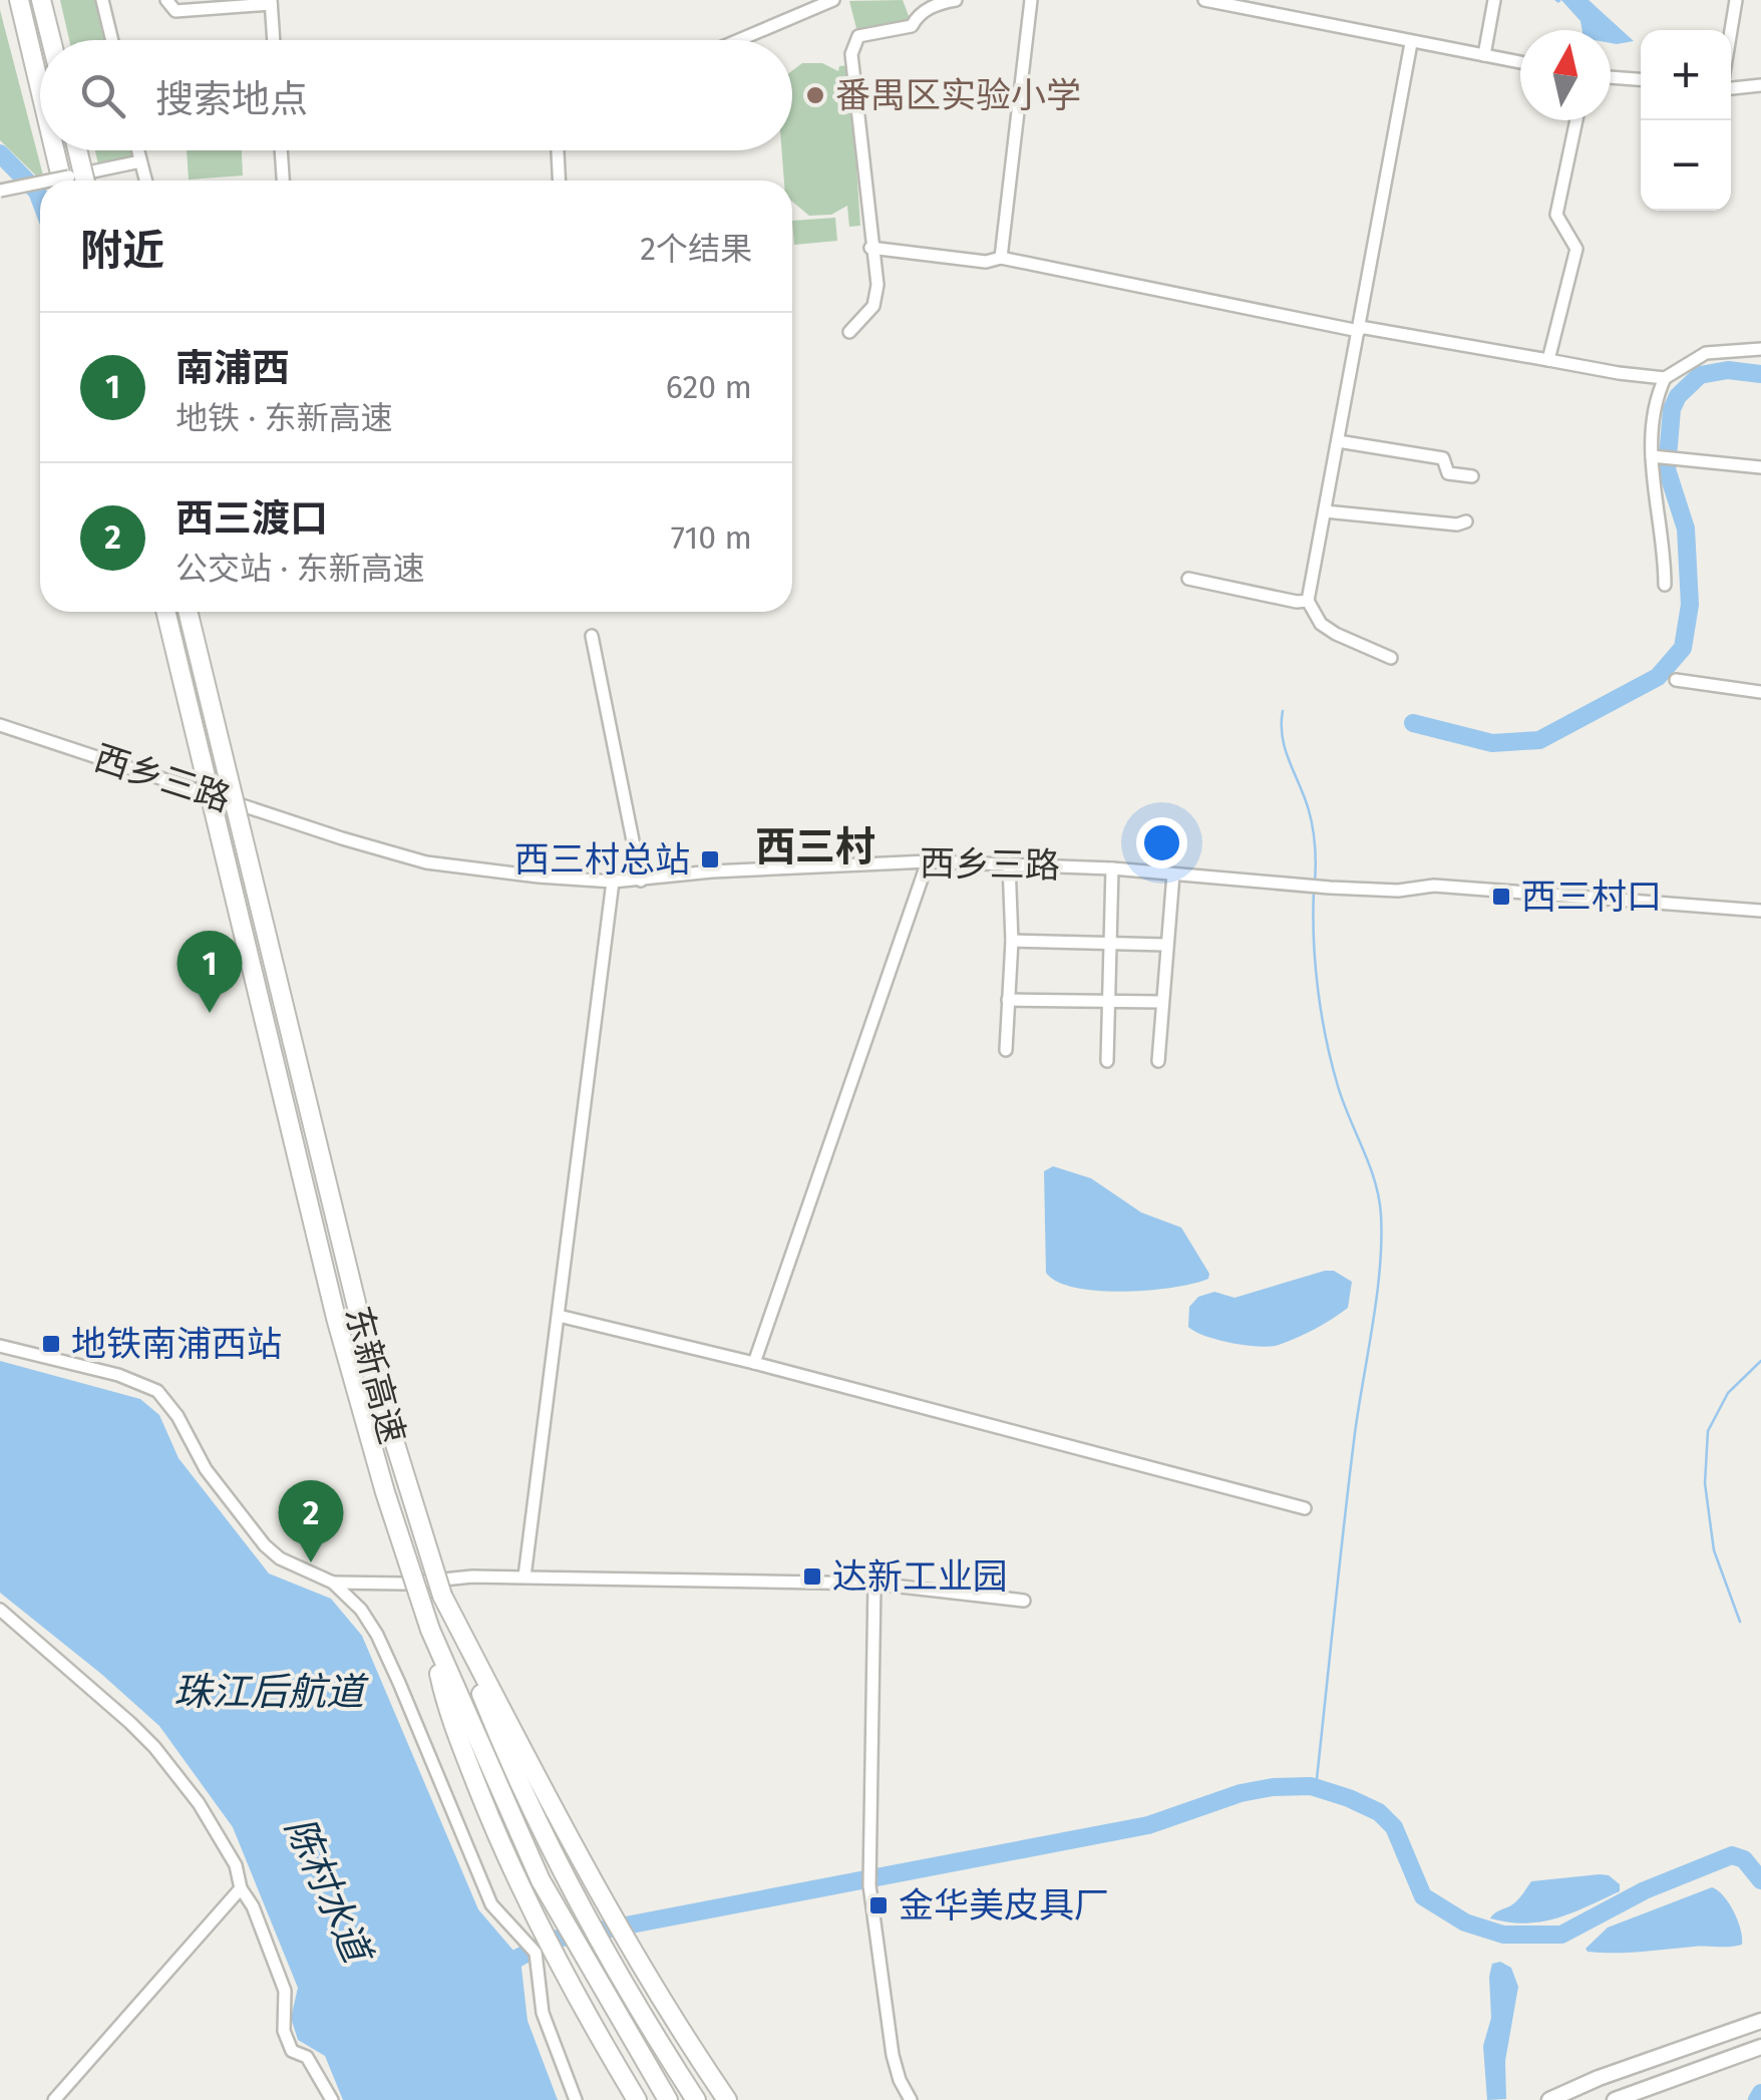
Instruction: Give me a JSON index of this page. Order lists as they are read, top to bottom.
{
  "streets": {
    "highway": ["东新高速"],
    "street": ["西乡三路"]
  },
  "districts": ["西三村"],
  "water": ["珠江后航道", "陈村水道"],
  "places": {
    "other": ["番禺区实验小学"],
    "transit": [
      "西三村总站",
      "西三村口",
      "地铁南浦西站",
      "达新工业园",
      "金华美皮具厂"
    ]
  },
  "north": "top",
  "page": {
    "map_buttons": ["+", "−"],
    "search": "搜索地点",
    "heading": ["附近", "2个结果"],
    "list": [
      {
        "mark": "1",
        "name": "南浦西",
        "note": "地铁 · 东新高速",
        "value": "620 m"
      },
      {
        "mark": "2",
        "name": "西三渡口",
        "note": "公交站 · 东新高速",
        "value": "710 m"
      }
    ],
    "pins": ["1", "2"]
  }
}
